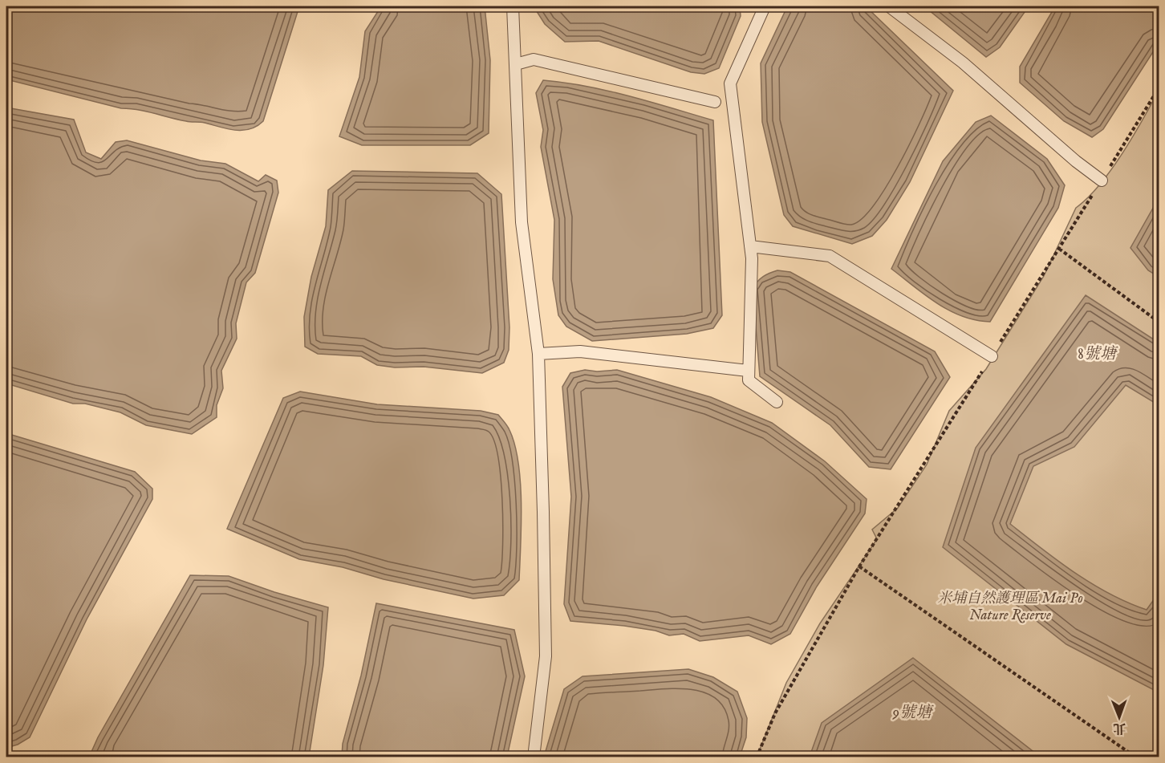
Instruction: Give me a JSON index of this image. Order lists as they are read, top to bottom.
{
  "water": ["8號塘", "9號塘"],
  "parks": ["米埔自然護理區 Mai Po Nature Reserve"],
  "north": "bottom"
}
